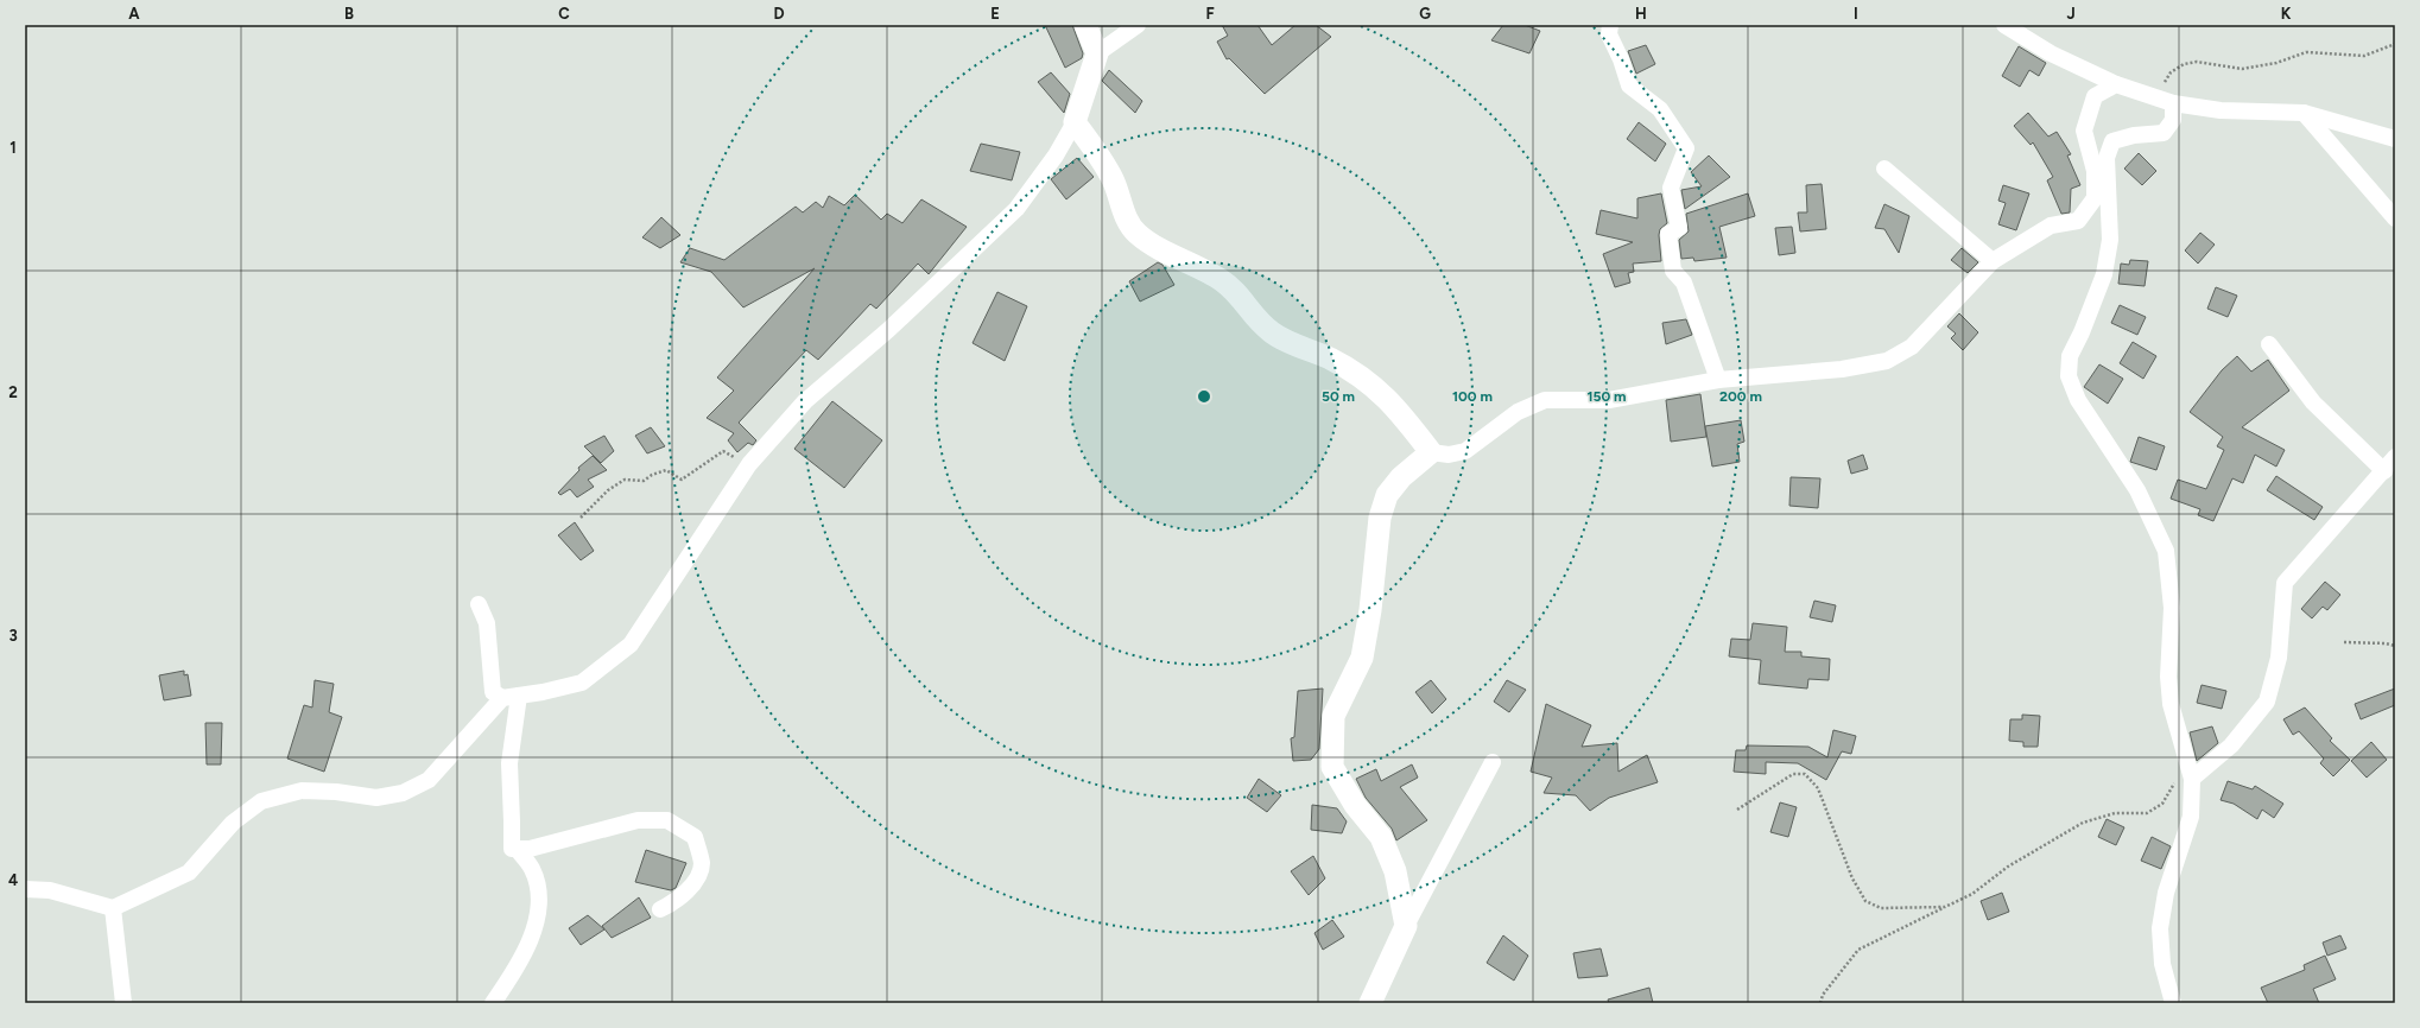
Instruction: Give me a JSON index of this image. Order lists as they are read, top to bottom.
{
  "grid": {
    "columns": [
      "A",
      "B",
      "C",
      "D",
      "E",
      "F",
      "G",
      "H",
      "I",
      "J",
      "K"
    ],
    "rows": [
      "1",
      "2",
      "3",
      "4"
    ]
  },
  "rings": [
    "50 m",
    "100 m",
    "150 m",
    "200 m"
  ]
}
